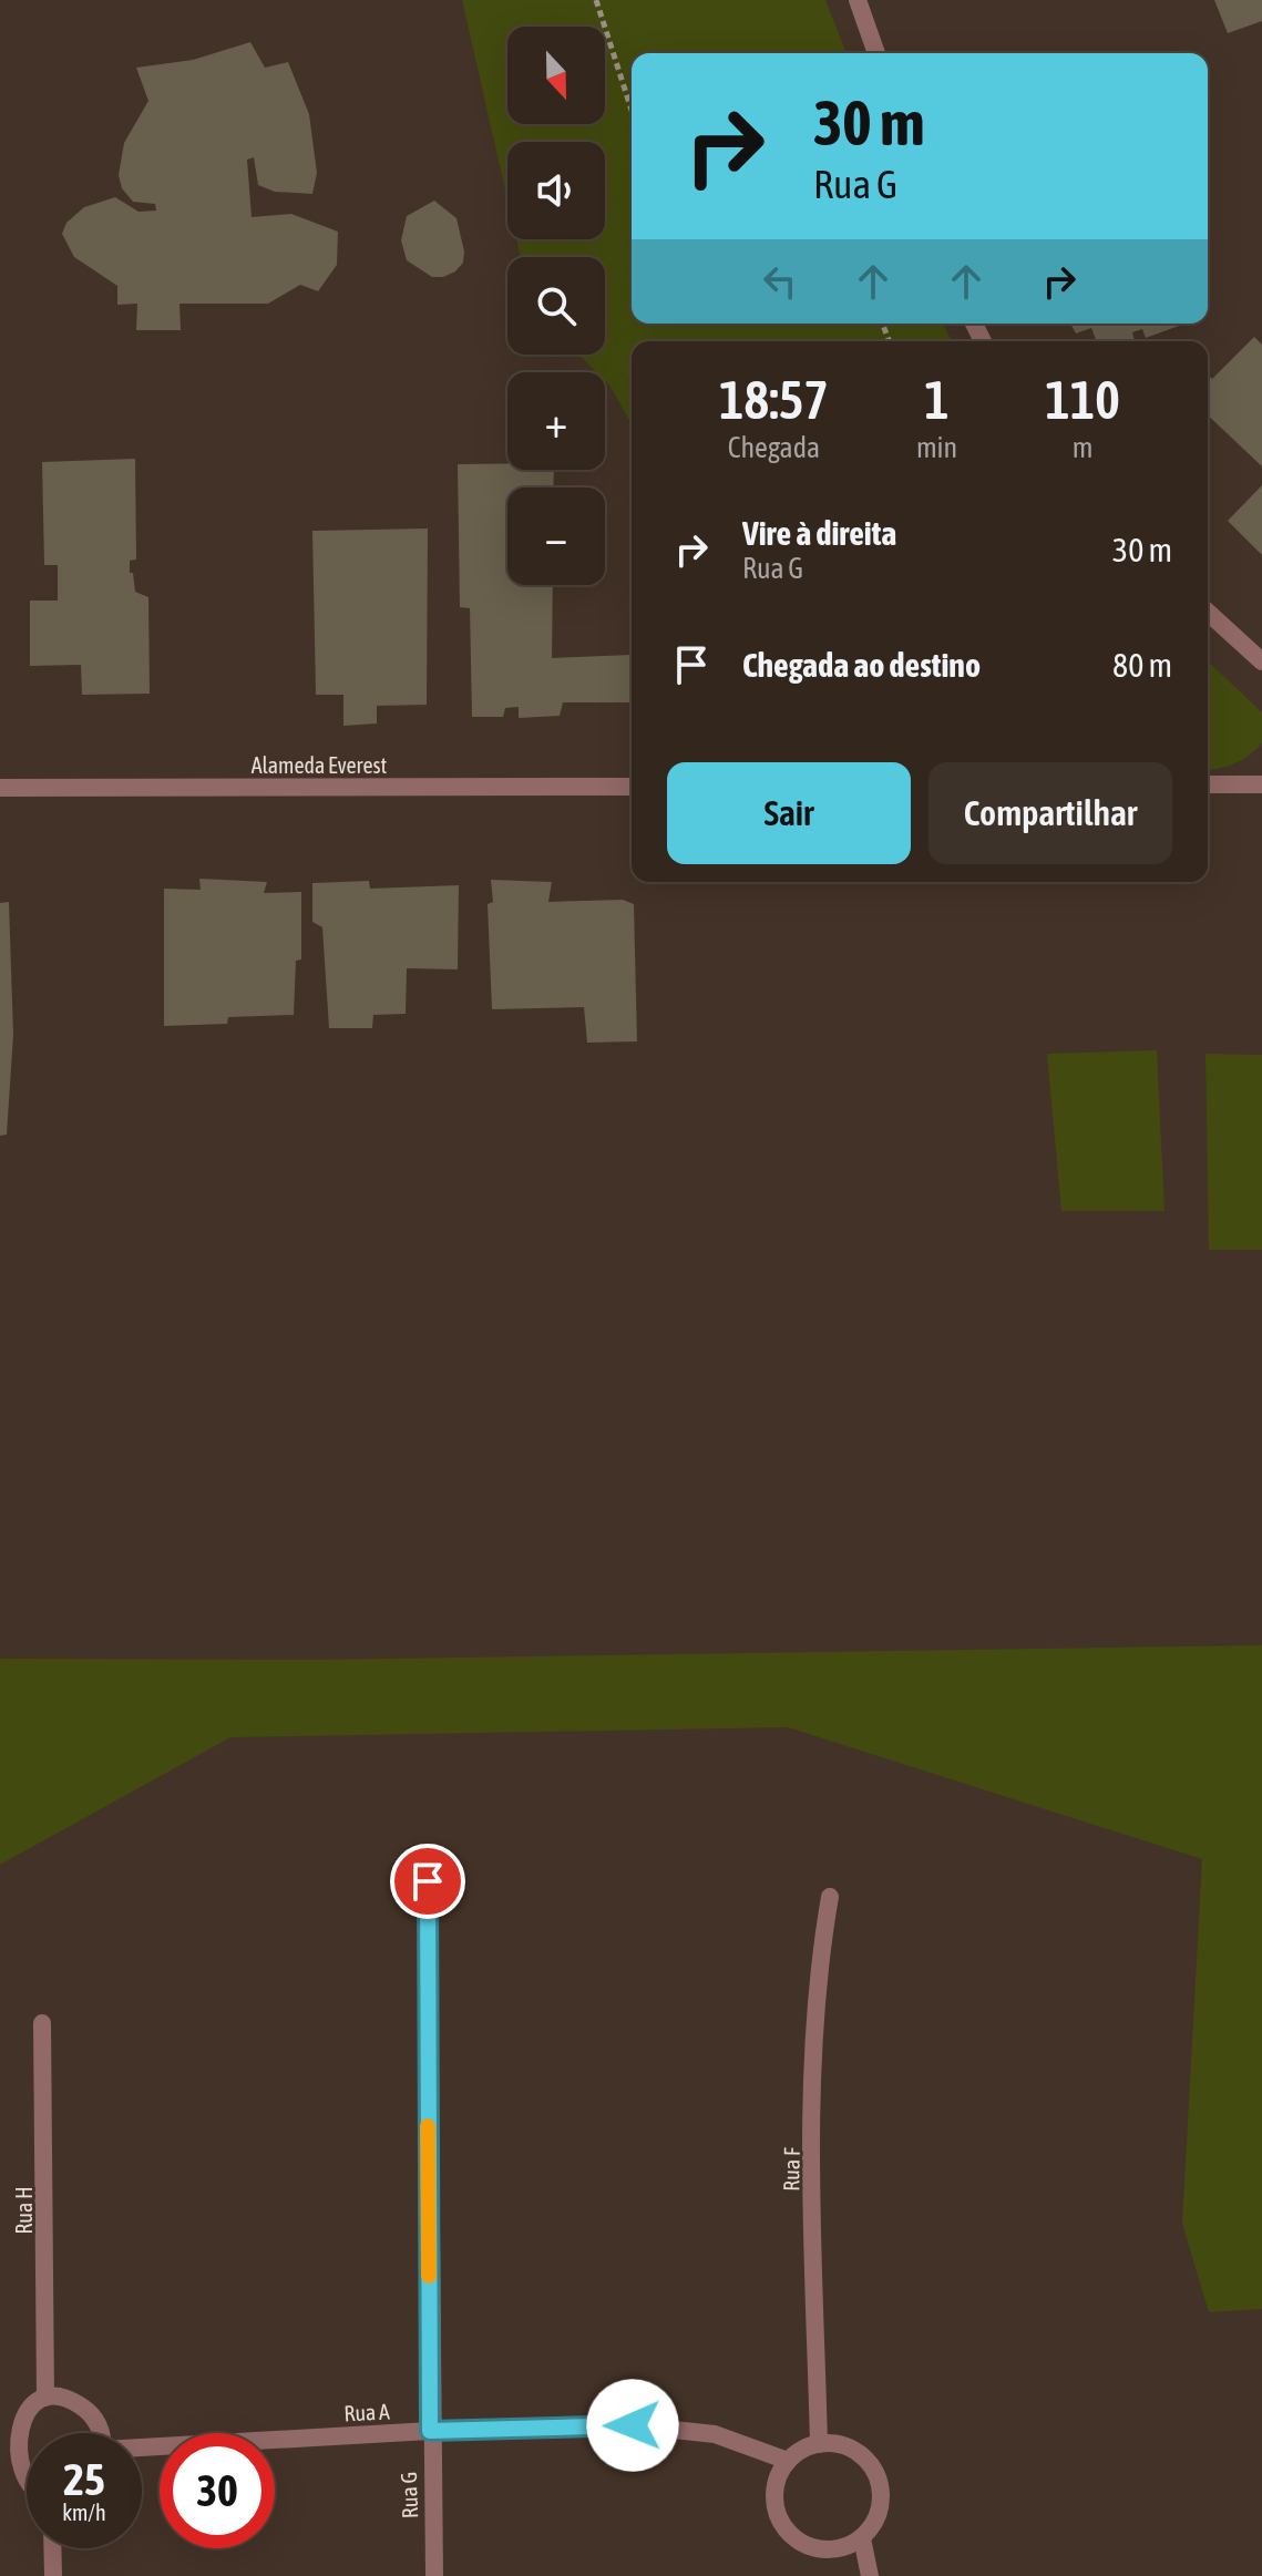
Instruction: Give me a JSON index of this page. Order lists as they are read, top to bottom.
{
  "streets": {
    "street": [
      "Alameda Everest",
      "Rua F",
      "Rua H",
      "Rua A",
      "Rua G"
    ]
  },
  "crossings": [
    ["Rua F", "Rua A"],
    ["Rua A", "Rua G"]
  ],
  "north": "bottom",
  "page": {
    "map_buttons": ["+", "−"],
    "turn": ["30 m", "Rua G"],
    "eta": [
      "18:57",
      "Chegada",
      "1",
      "min",
      "110",
      "m"
    ],
    "list": [
      {
        "name": "Vire à direita",
        "note": "Rua G",
        "value": "30 m"
      },
      {
        "name": "Chegada ao destino",
        "value": "80 m"
      }
    ],
    "buttons": ["Sair", "Compartilhar"],
    "speed": "25 km/h",
    "limit": "30"
  }
}
